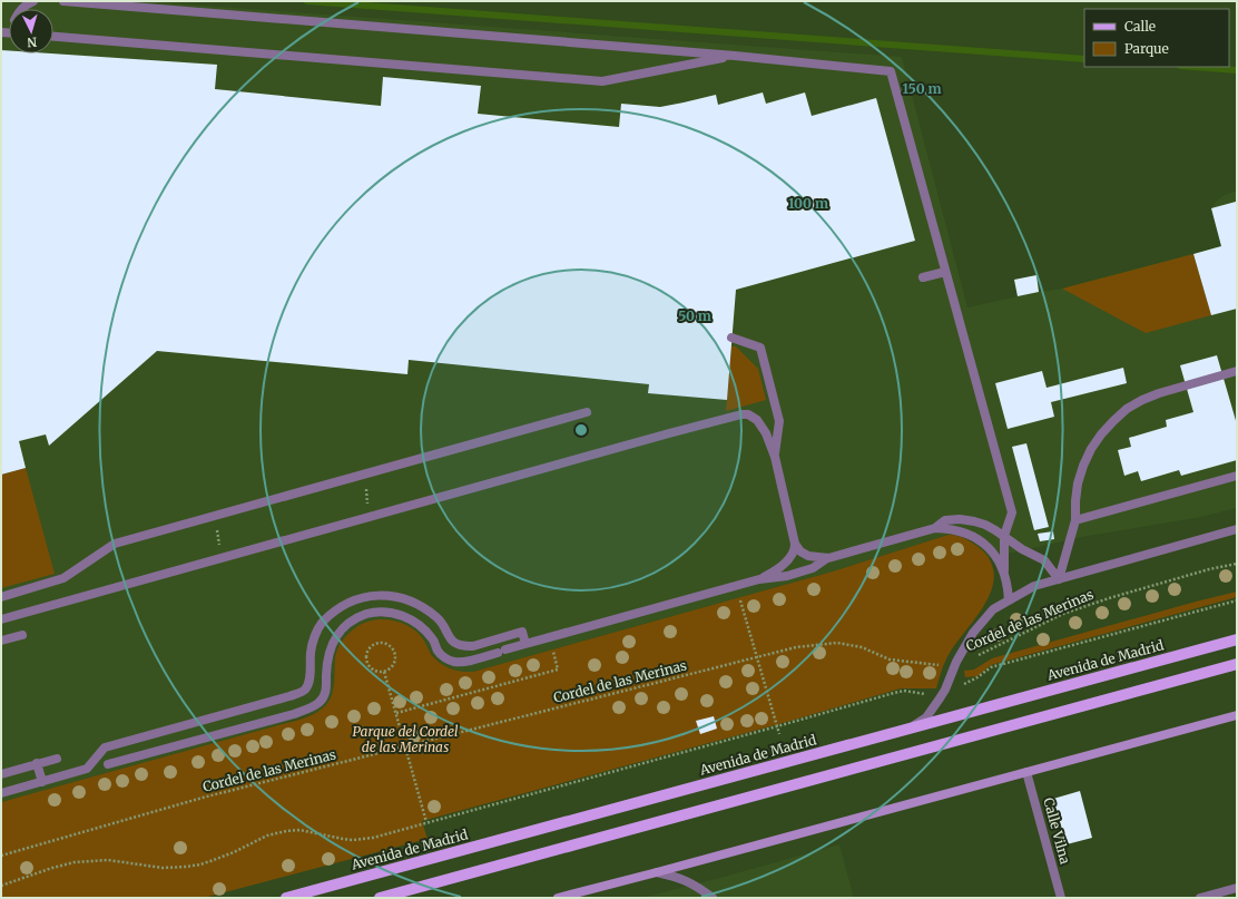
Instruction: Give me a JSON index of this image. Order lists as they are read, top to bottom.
{
  "streets": {
    "main road": ["Avenida de Madrid"],
    "street": ["Calle Vilna"],
    "path": ["Cordel de las Merinas"]
  },
  "parks": ["Parque del Cordel de las Merinas"],
  "legend": ["Calle", "Parque"],
  "north": "bottom",
  "rings": ["150 m", "100 m", "50 m"]
}
